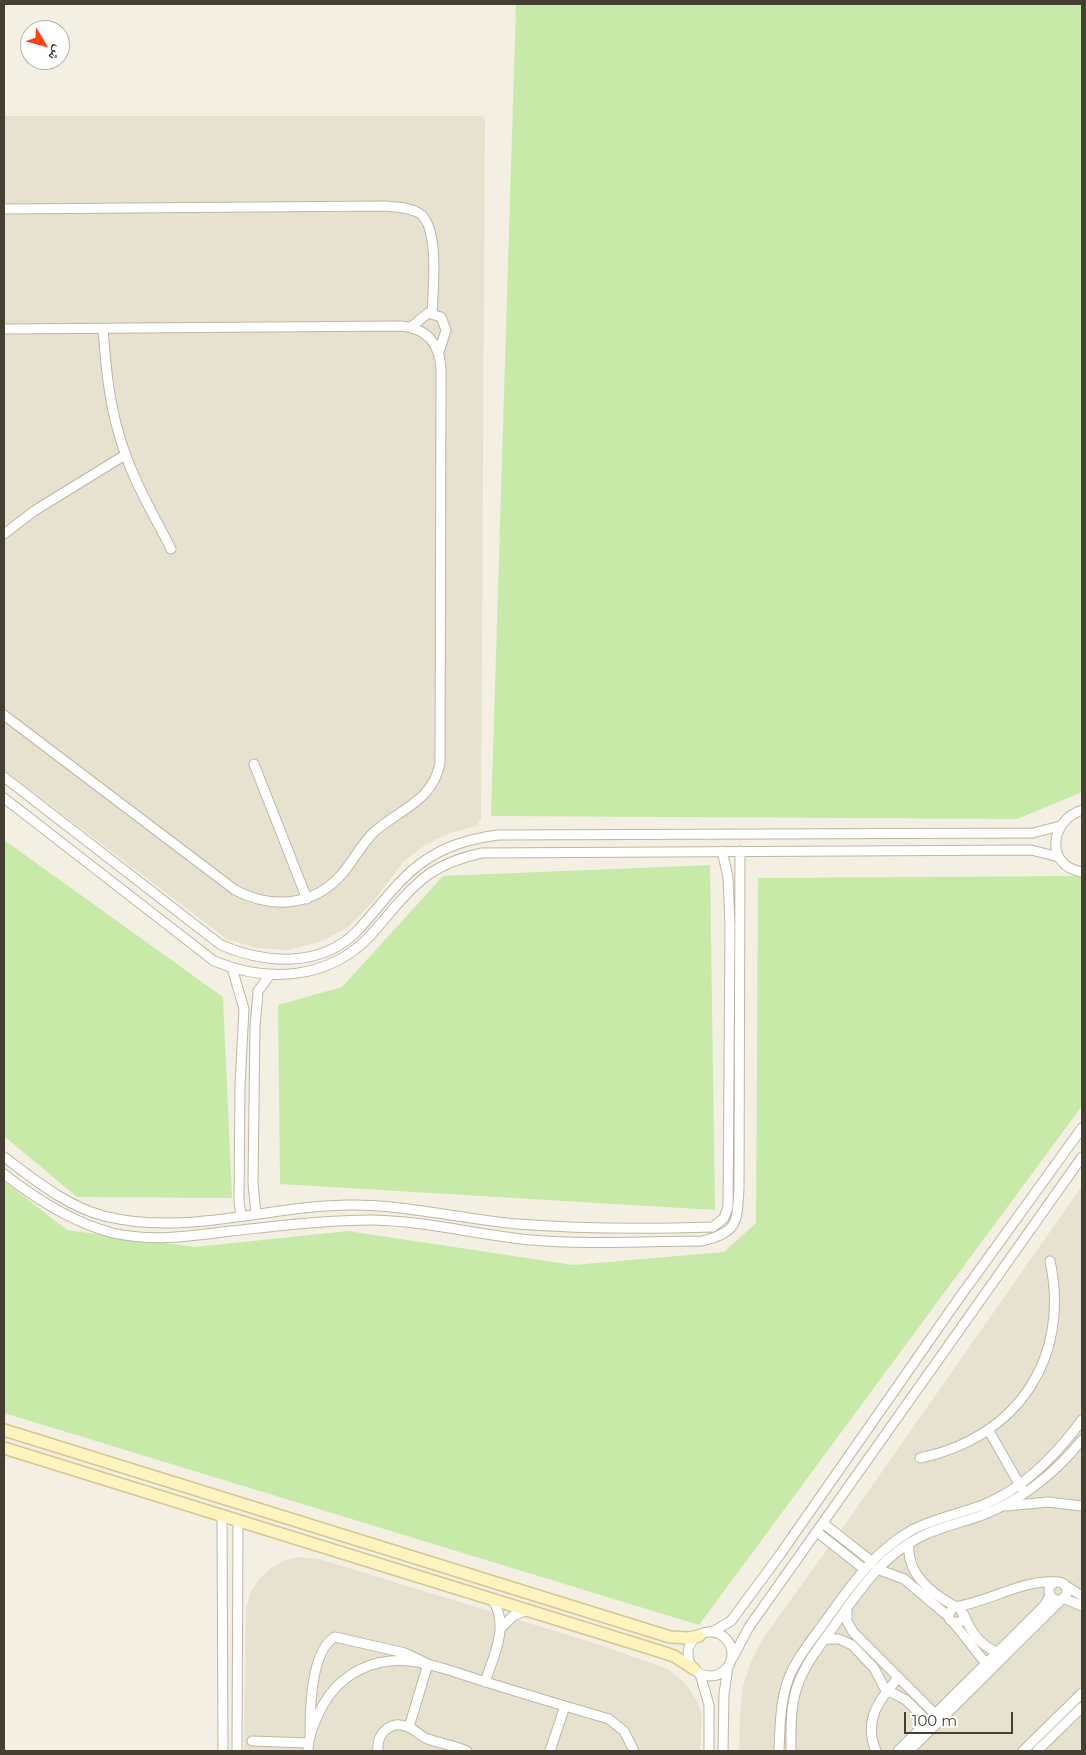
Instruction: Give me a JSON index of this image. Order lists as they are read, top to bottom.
{
  "scale_bar": "100 m",
  "north": "bottom right"
}
